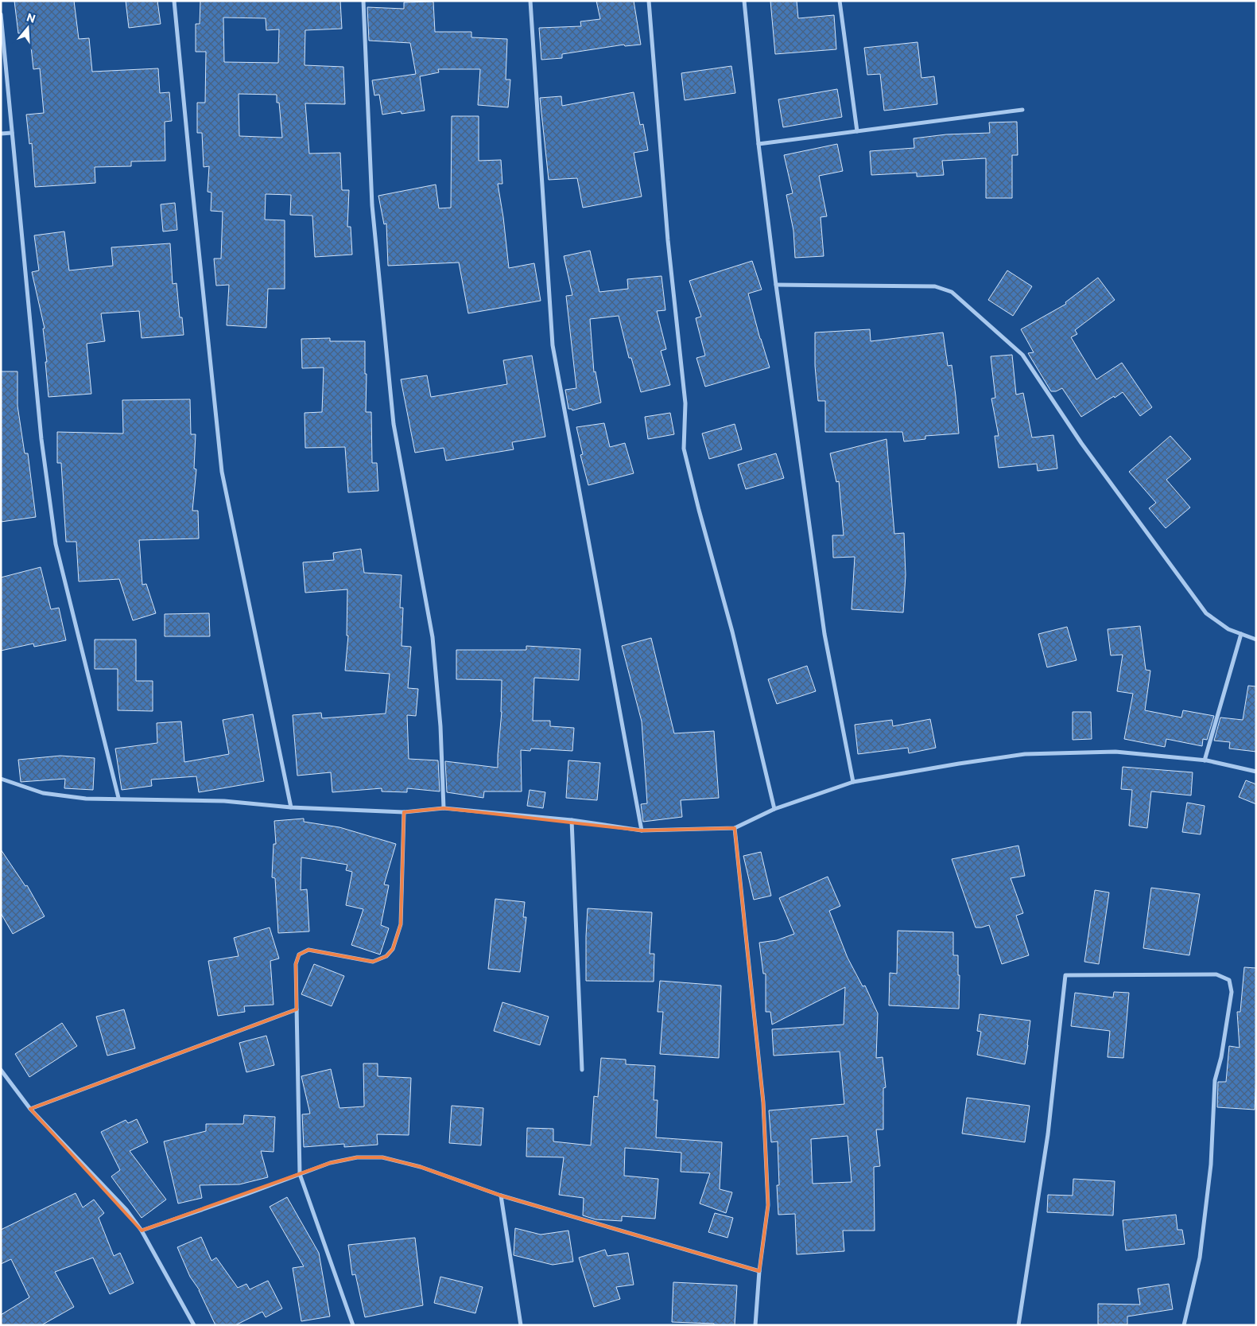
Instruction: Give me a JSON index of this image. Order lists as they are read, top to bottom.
{
  "north": "top"
}
